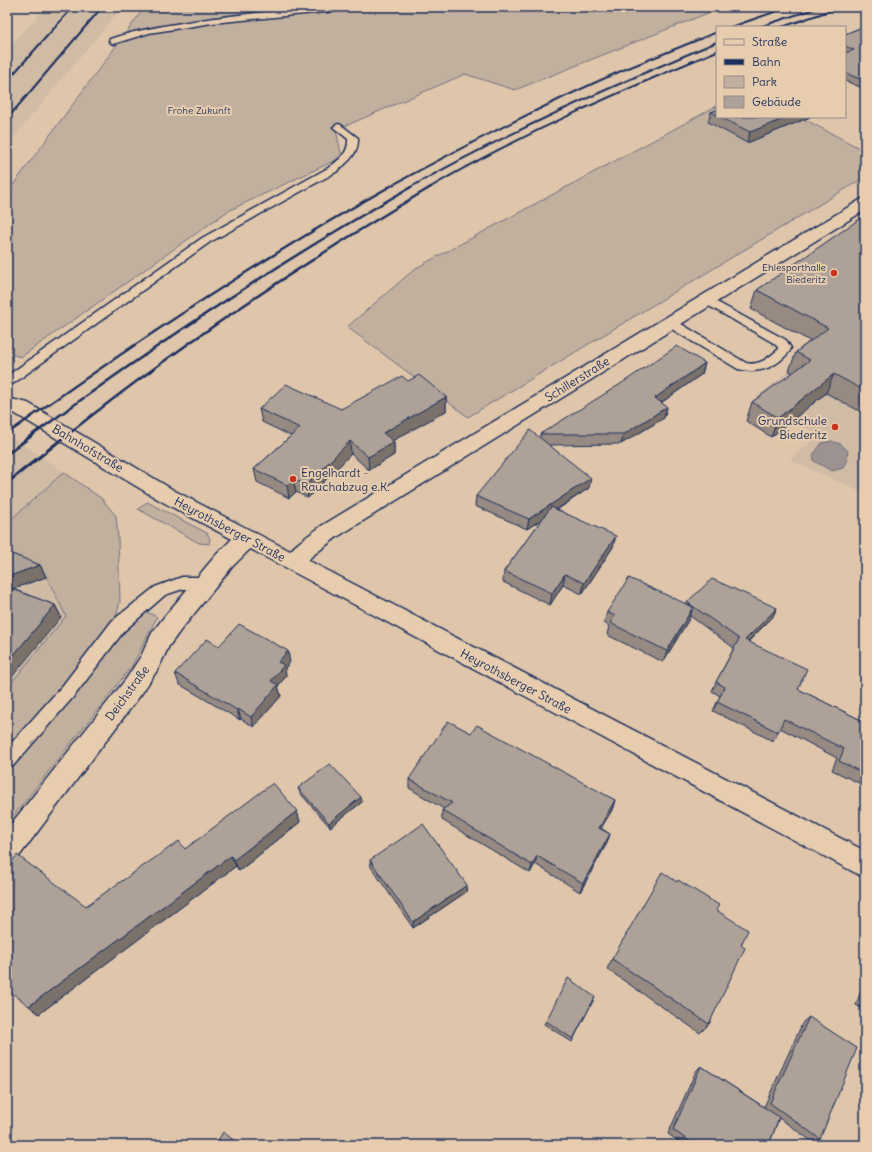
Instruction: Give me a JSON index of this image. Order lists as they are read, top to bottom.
{
  "streets": {
    "street": [
      "Schillerstraße",
      "Bahnhofstraße",
      "Heyrothsberger Straße",
      "Deichstraße"
    ]
  },
  "crossings": [
    ["Schillerstraße", "Heyrothsberger Straße"],
    ["Bahnhofstraße", "Heyrothsberger Straße"],
    ["Heyrothsberger Straße", "Deichstraße"]
  ],
  "parks": ["Frohe Zukunft"],
  "places": ["Ehlesporthalle Biederitz", "Grundschule Biederitz", "Engelhardt - Rauchabzug e.K."],
  "legend": [
    "Straße",
    "Bahn",
    "Park",
    "Gebäude"
  ]
}
